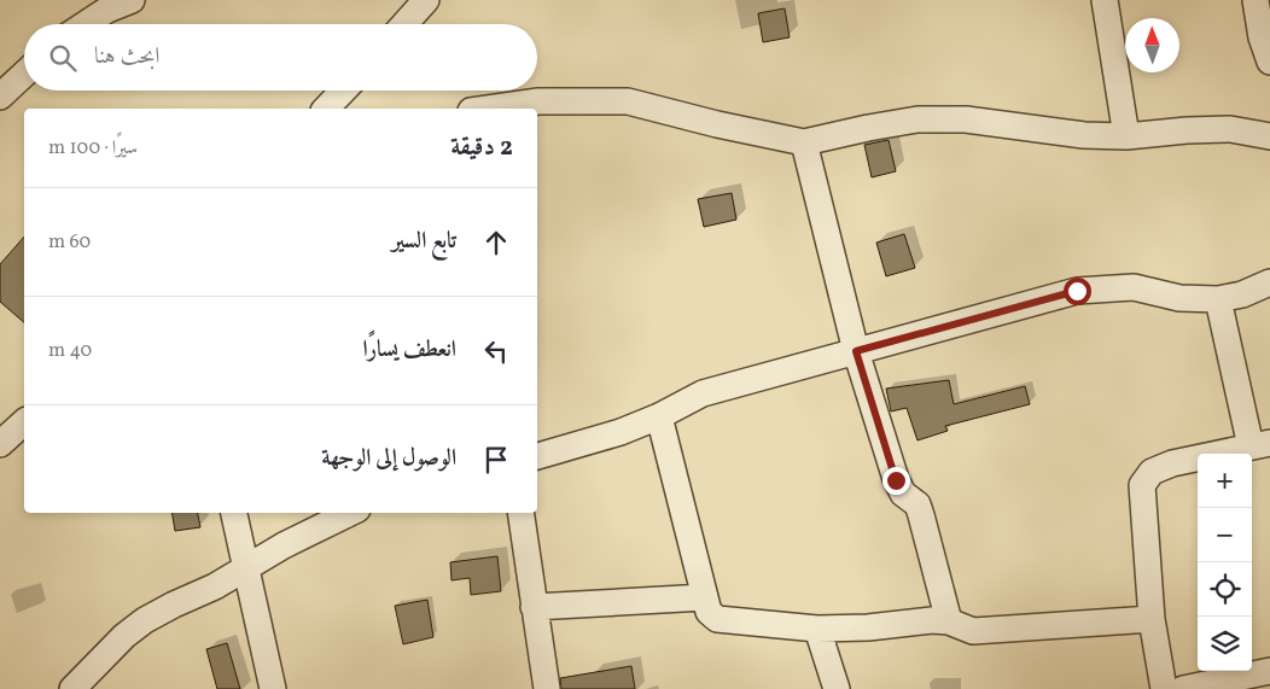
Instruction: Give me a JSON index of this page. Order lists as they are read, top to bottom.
{
  "north": "top",
  "page": {
    "search": "ابحث هنا",
    "heading": ["2 دقيقة", "سيرًا · 100 m"],
    "list": [
      ["تابع السير", "60 m"],
      ["انعطف يسارًا", "40 m"],
      "الوصول إلى الوجهة"
    ],
    "map_buttons": ["+", "−"]
  }
}
